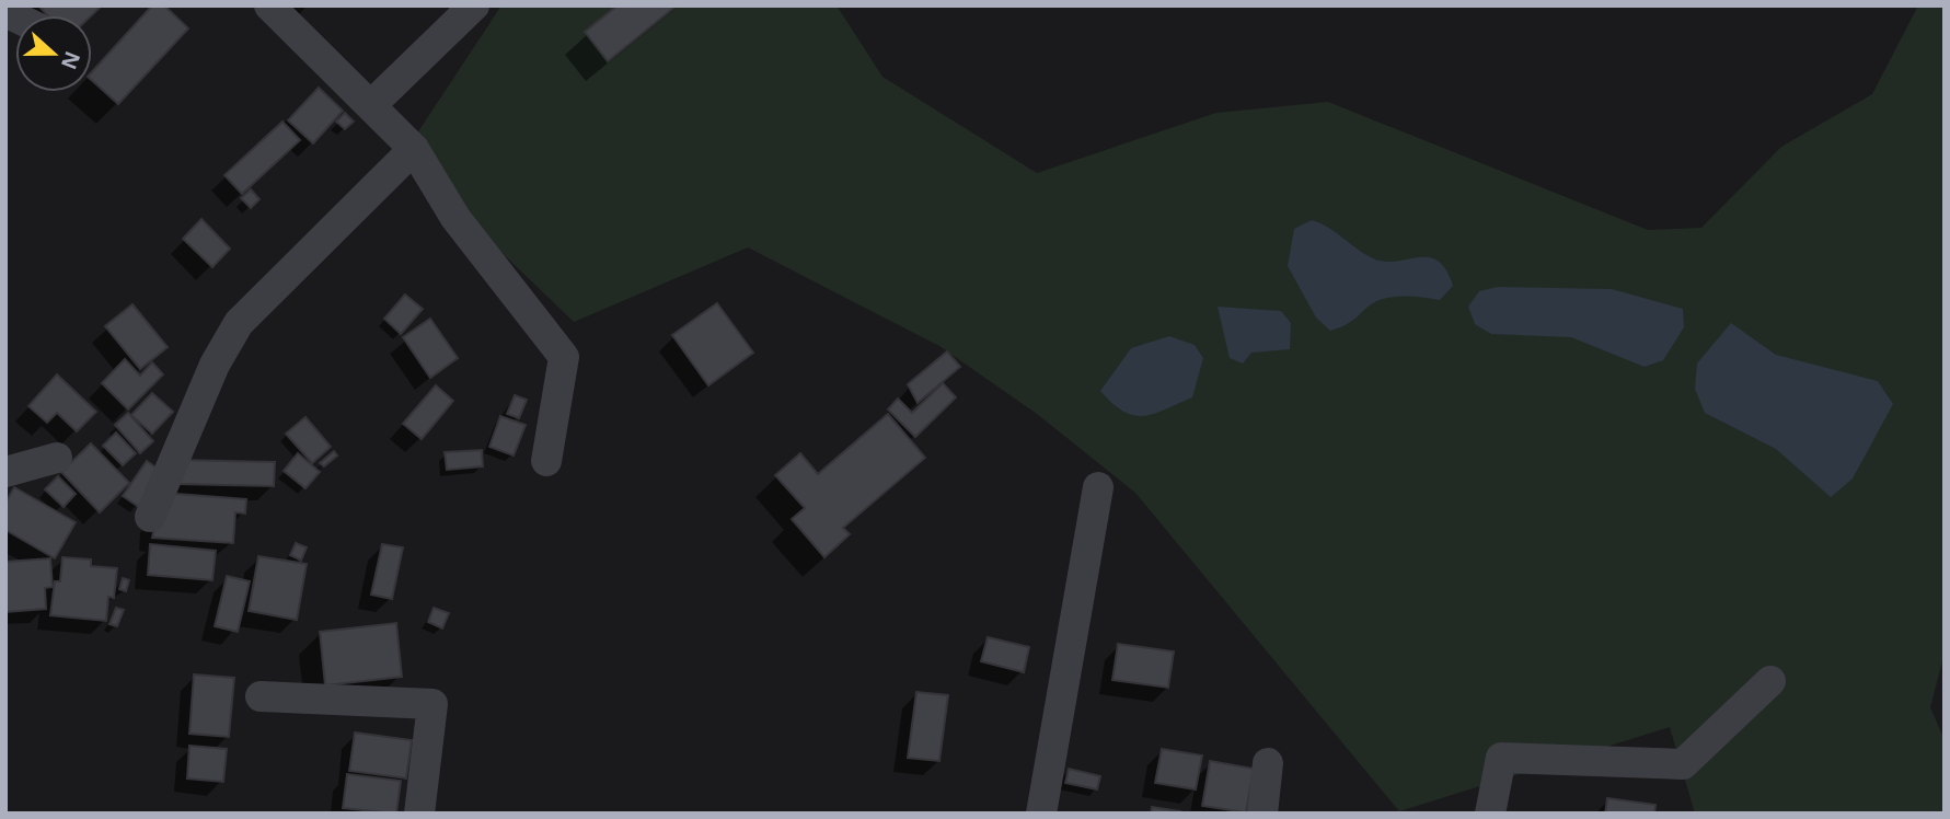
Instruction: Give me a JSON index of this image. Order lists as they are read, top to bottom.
{
  "north": "right"
}
